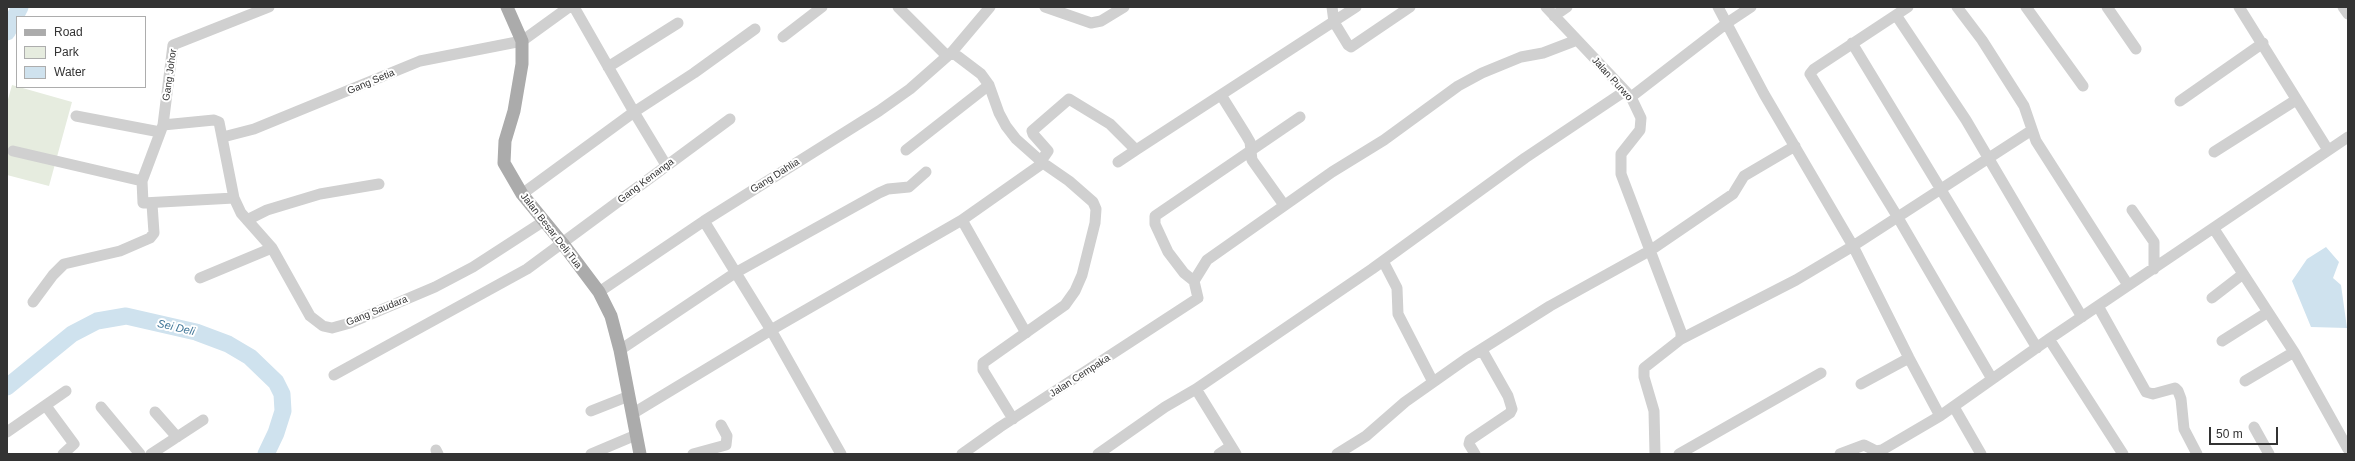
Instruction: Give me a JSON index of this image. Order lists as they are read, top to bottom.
{
  "streets": {
    "main road": ["Jalan Besar Deli Tua"],
    "street": [
      "Gang Johor",
      "Jalan Purwo",
      "Gang Setia",
      "Gang Dahlia",
      "Gang Kenanga",
      "Gang Saudara",
      "Jalan Cempaka"
    ]
  },
  "crossings": [
    ["Gang Johor", "Gang Saudara"],
    ["Gang Setia", "Jalan Besar Deli Tua"],
    ["Gang Setia", "Gang Saudara"],
    ["Gang Dahlia", "Jalan Besar Deli Tua"],
    ["Gang Kenanga", "Jalan Besar Deli Tua"],
    ["Jalan Besar Deli Tua", "Gang Saudara"]
  ],
  "water": ["Sei Deli"],
  "legend": ["Road", "Park", "Water"],
  "scale_bar": "50 m"
}
